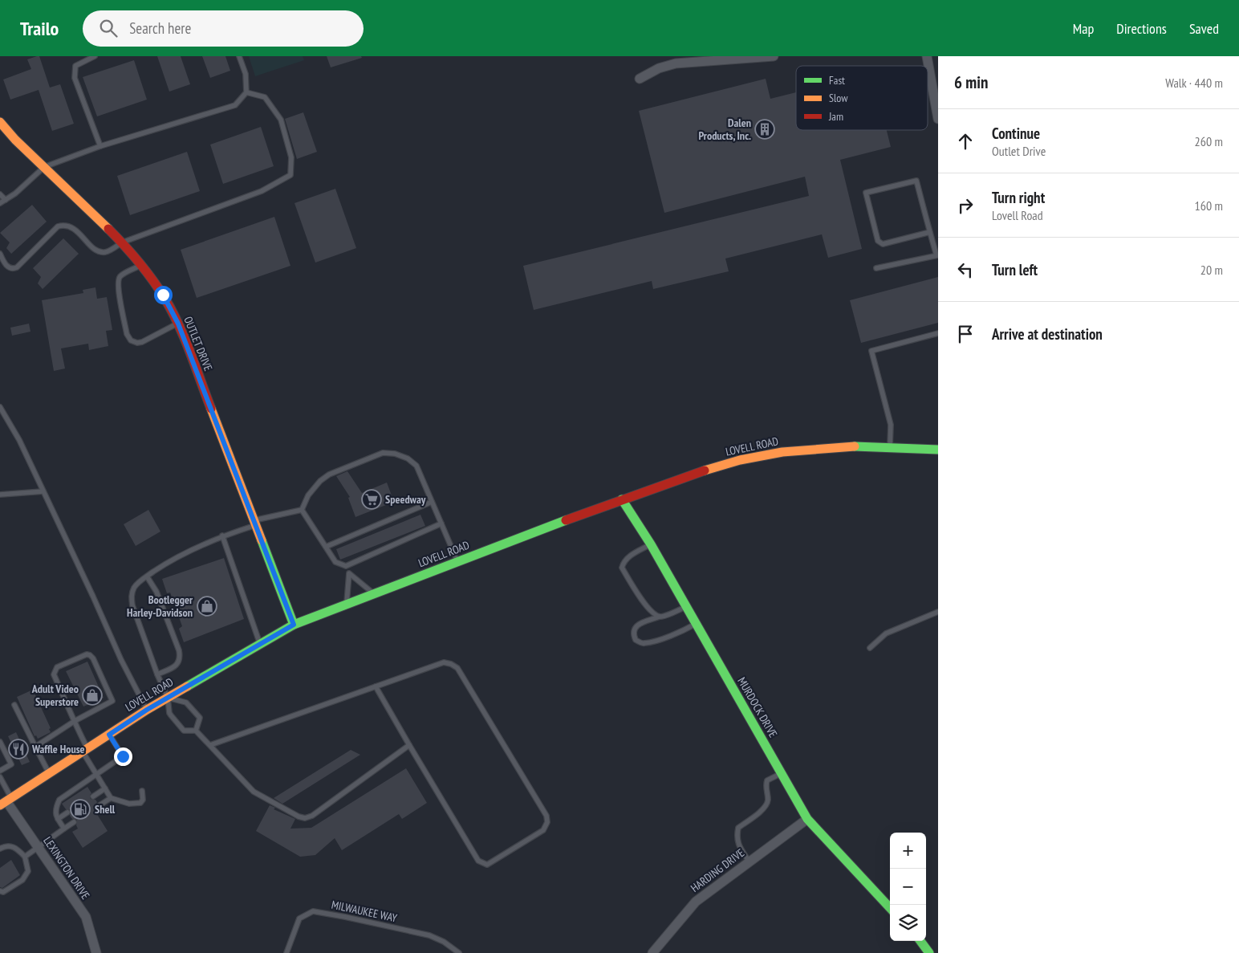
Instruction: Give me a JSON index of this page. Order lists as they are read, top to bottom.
{
  "streets": {
    "main road": ["OUTLET DRIVE", "LOVELL ROAD", "MURDOCK DRIVE"],
    "street": ["LEXINGTON DRIVE", "HARDING DRIVE"],
    "lane": ["MILWAUKEE WAY"]
  },
  "crossings": [
    ["OUTLET DRIVE", "LOVELL ROAD"],
    ["LOVELL ROAD", "MURDOCK DRIVE"],
    ["LOVELL ROAD", "LEXINGTON DRIVE"],
    ["MURDOCK DRIVE", "HARDING DRIVE"]
  ],
  "places": {
    "building": ["Dalen Products, Inc."],
    "supermarket": ["Speedway"],
    "shop": ["Bootlegger Harley-Davidson", "Adult Video Superstore"],
    "restaurant": ["Waffle House"],
    "fuel station": ["Shell"]
  },
  "legend": ["Fast", "Slow", "Jam"],
  "page": {
    "header": "Trailo",
    "search": "Search here",
    "nav": ["Map", "Directions", "Saved"],
    "heading": ["6 min", "Walk · 440 m"],
    "list": [
      ["Continue", "Outlet Drive", "260 m"],
      ["Turn right", "Lovell Road", "160 m"],
      ["Turn left", "20 m"],
      "Arrive at destination"
    ],
    "map_buttons": ["+", "−"]
  }
}
